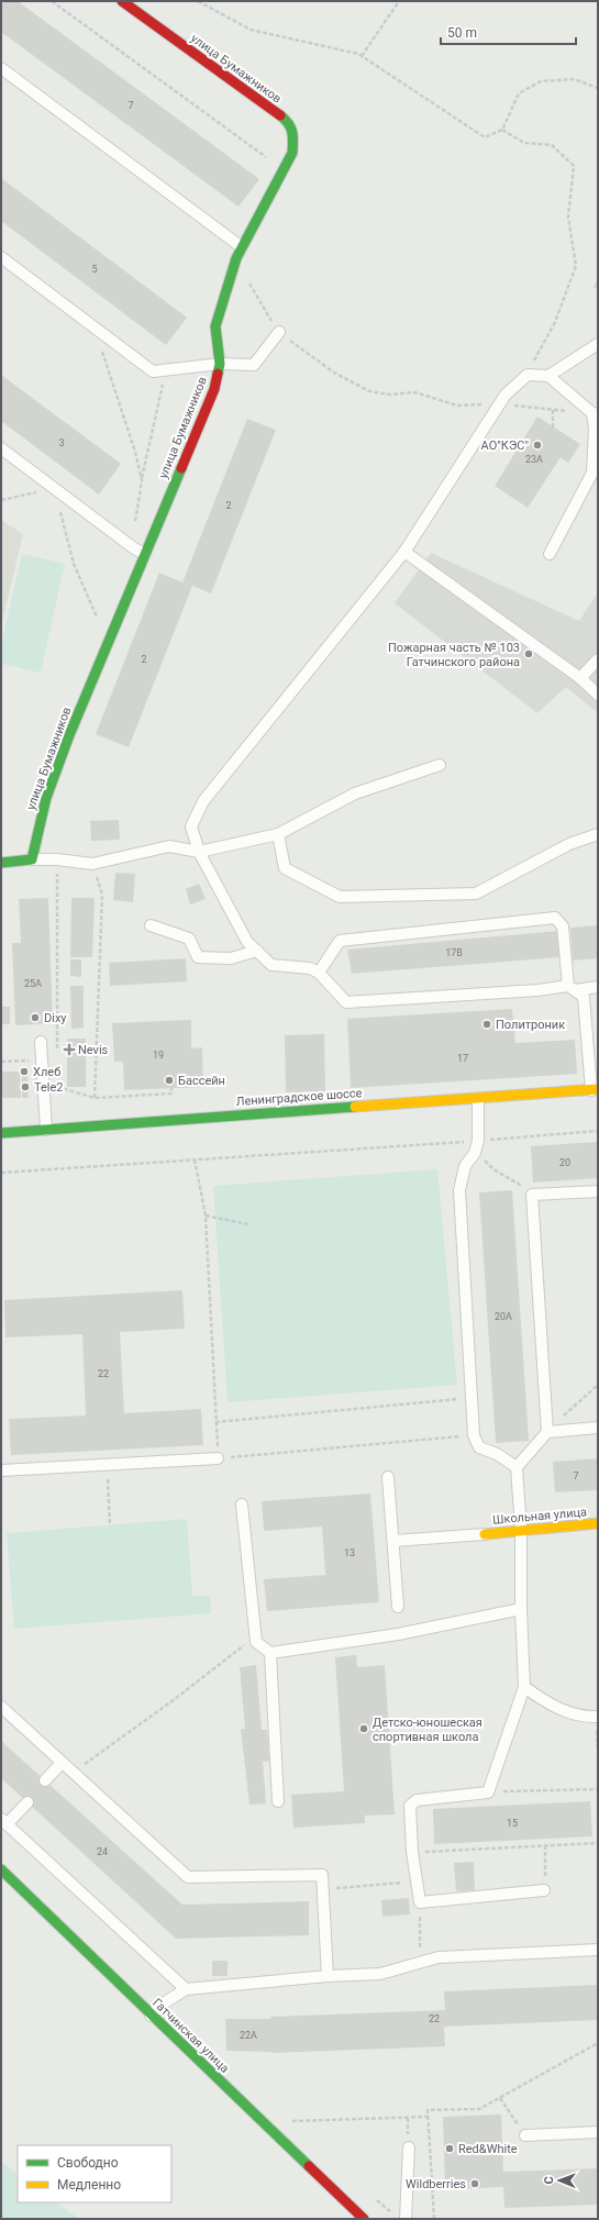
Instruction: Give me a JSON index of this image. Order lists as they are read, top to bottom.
{
  "streets": {
    "street": [
      "улица Бумажников",
      "Ленинградское шоссе",
      "Школьная улица",
      "Гатчинская улица"
    ]
  },
  "places": {
    "other": [
      "АО\"КЭС\"",
      "Пожарная часть № 103 Гатчинского района",
      "Dixy",
      "Политроник",
      "Хлеб",
      "Бассейн",
      "Tele2",
      "Детско-юношеская спортивная школа",
      "Red&White",
      "Wildberries"
    ],
    "health": ["Nevis"]
  },
  "house_numbers": [
    "7",
    "5",
    "3",
    "23А",
    "2",
    "2",
    "17В",
    "25А",
    "19",
    "17",
    "20",
    "20А",
    "22",
    "7",
    "13",
    "15",
    "24",
    "22",
    "22А"
  ],
  "legend": ["Свободно", "Медленно"],
  "scale_bar": "50 m",
  "north": "left"
}
